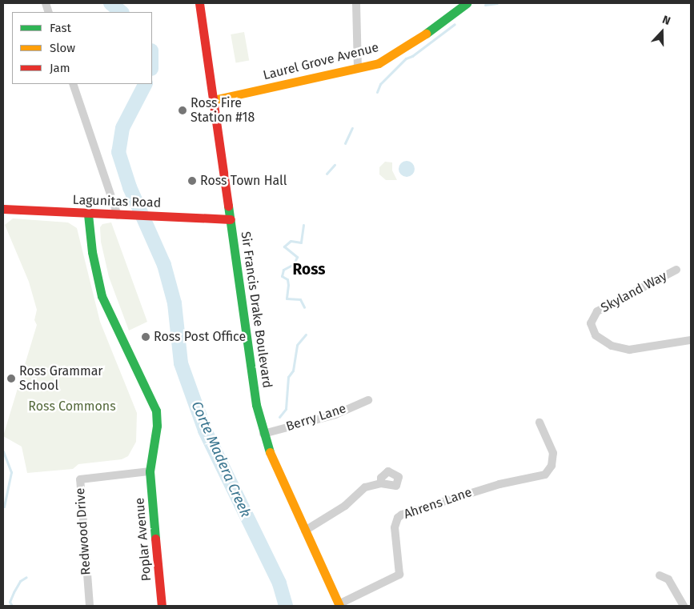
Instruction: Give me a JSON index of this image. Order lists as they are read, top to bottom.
{
  "streets": {
    "street": [
      "Laurel Grove Avenue",
      "Lagunitas Road",
      "Skyland Way",
      "Sir Francis Drake Boulevard",
      "Berry Lane",
      "Ahrens Lane",
      "Redwood Drive",
      "Poplar Avenue"
    ]
  },
  "crossings": [
    ["Laurel Grove Avenue", "Sir Francis Drake Boulevard"],
    ["Lagunitas Road", "Sir Francis Drake Boulevard"],
    ["Lagunitas Road", "Poplar Avenue"],
    ["Sir Francis Drake Boulevard", "Berry Lane"],
    ["Sir Francis Drake Boulevard", "Ahrens Lane"],
    ["Redwood Drive", "Poplar Avenue"]
  ],
  "districts": ["Ross"],
  "water": ["Corte Madera Creek"],
  "parks": ["Ross Commons"],
  "places": [
    "Ross Fire Station #18",
    "Ross Town Hall",
    "Ross Post Office",
    "Ross Grammar School"
  ],
  "legend": ["Fast", "Slow", "Jam"],
  "north": "top"
}
